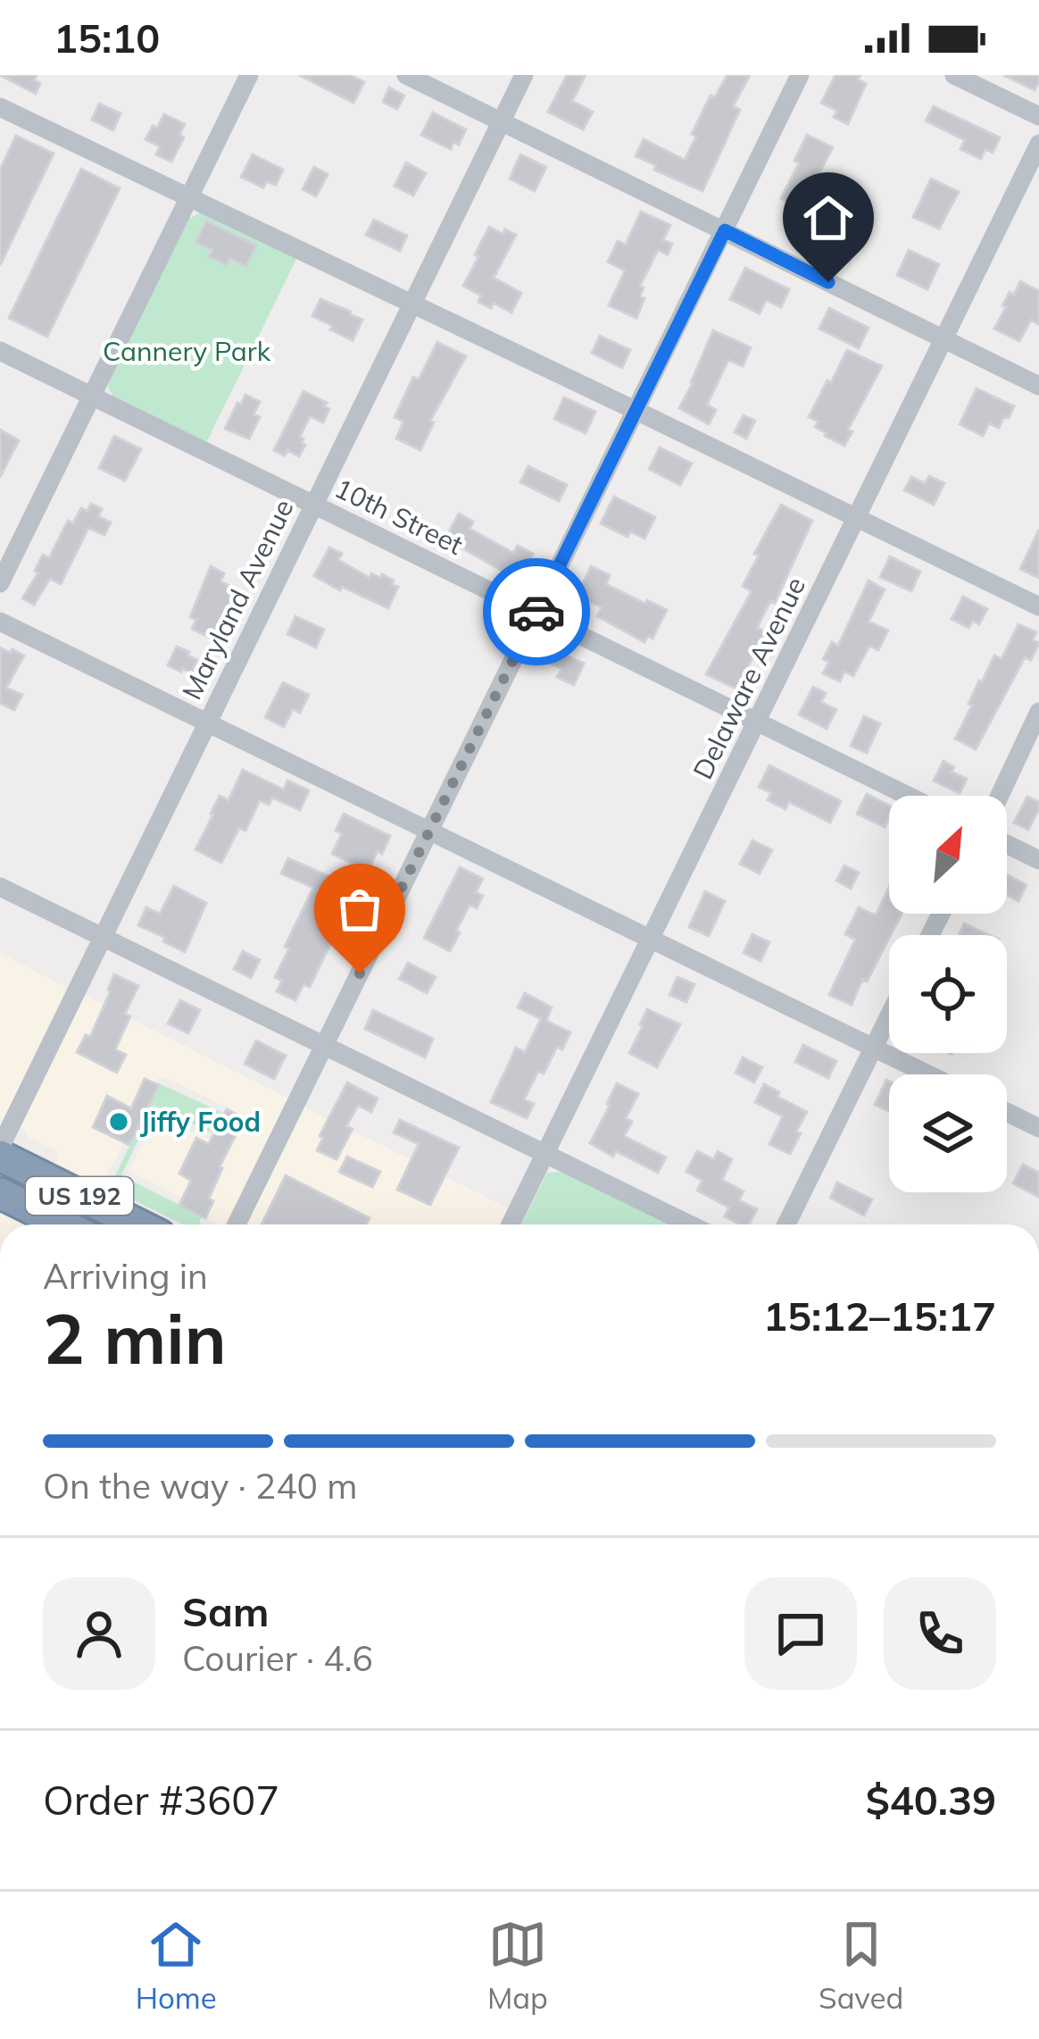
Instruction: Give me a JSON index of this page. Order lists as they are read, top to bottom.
{
  "streets": {
    "highway": ["US 192"],
    "street": ["10th Street", "Maryland Avenue", "Delaware Avenue"]
  },
  "crossings": [
    ["10th Street", "Maryland Avenue"],
    ["10th Street", "Delaware Avenue"],
    ["Maryland Avenue", "US 192"]
  ],
  "parks": ["Cannery Park"],
  "places": ["Jiffy Food"],
  "north": "top right",
  "page": {
    "status": "15:10",
    "heading": ["2 min", "Arriving in", "15:12–15:17"],
    "panel": [
      "Sam",
      "Courier · 4.6",
      "Order #3607",
      "$40.39"
    ],
    "bar": "On the way · 240 m",
    "tabs": ["Home", "Map", "Saved"]
  }
}
